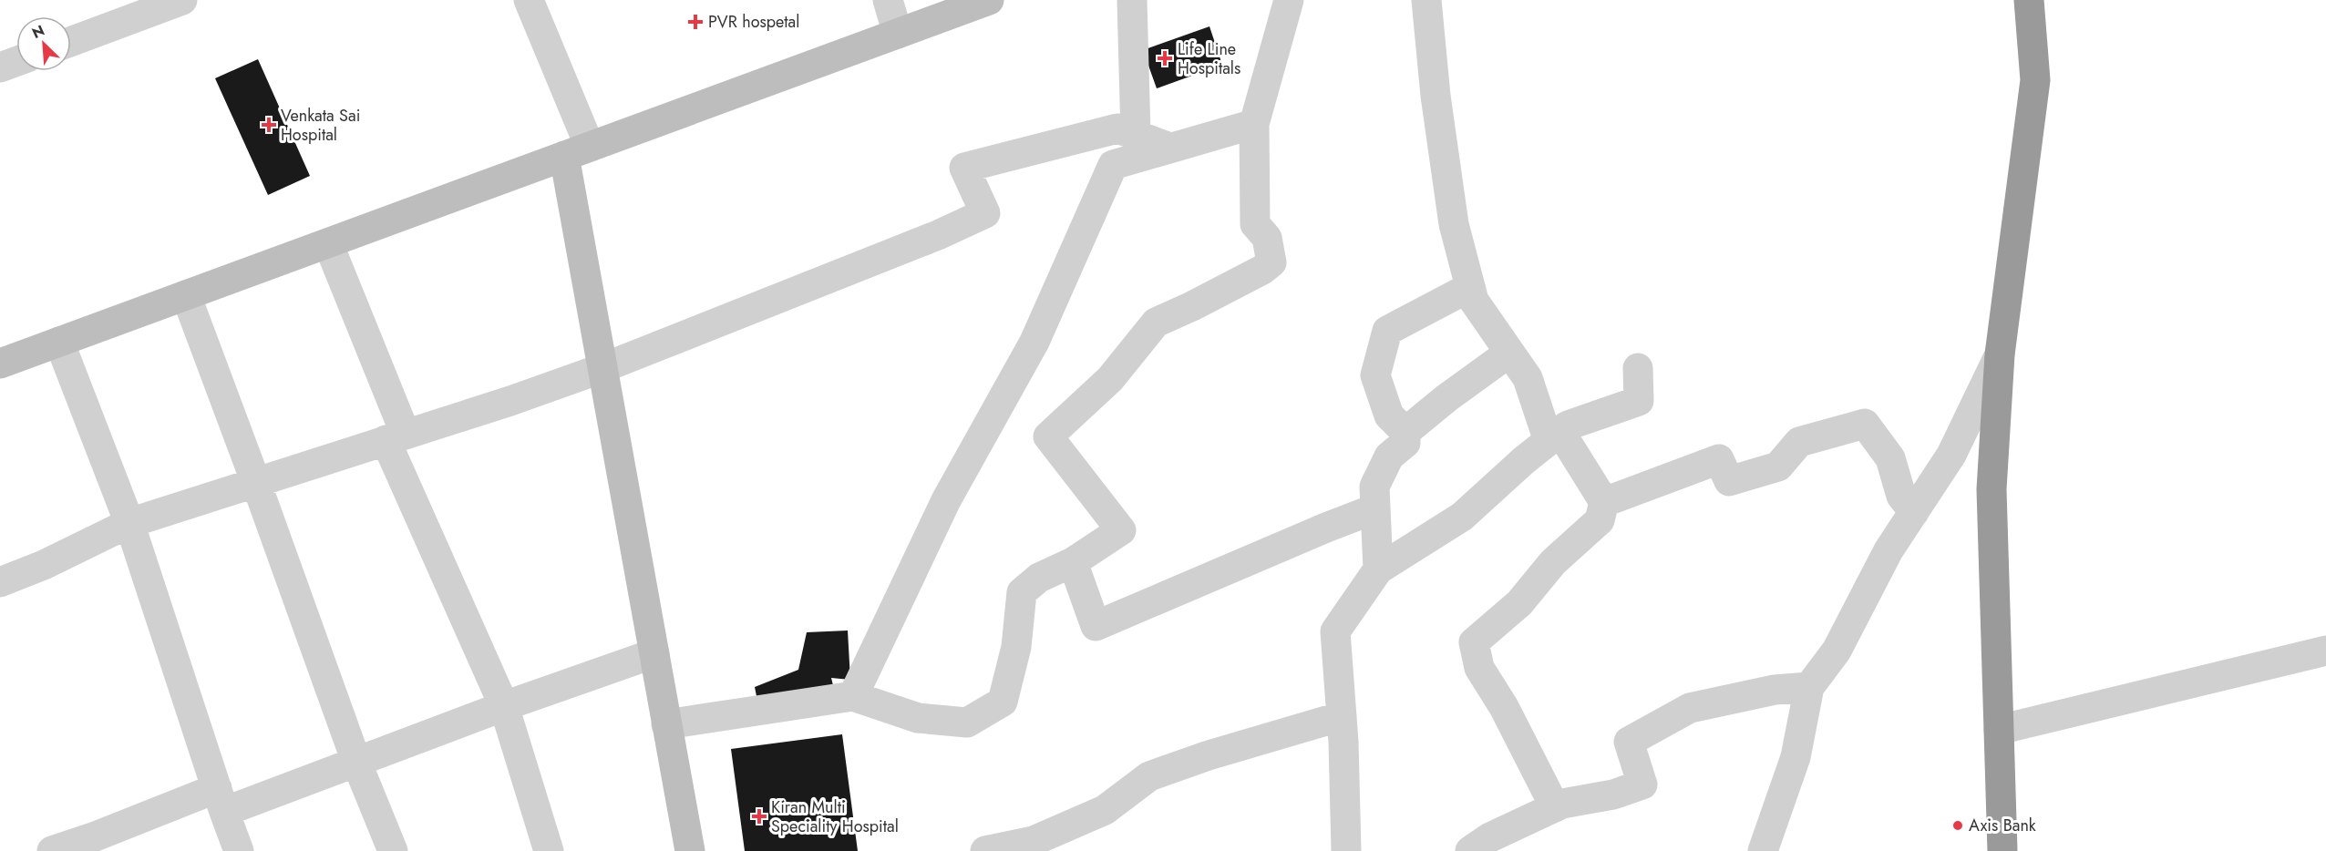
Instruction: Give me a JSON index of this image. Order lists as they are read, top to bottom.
{
  "places": {
    "health": [
      "PVR hospetal",
      "Life Line Hospitals",
      "Venkata Sai Hospital",
      "Kiran Multi Speciality Hospital"
    ],
    "other": ["Axis Bank"]
  },
  "north": "top left"
}
